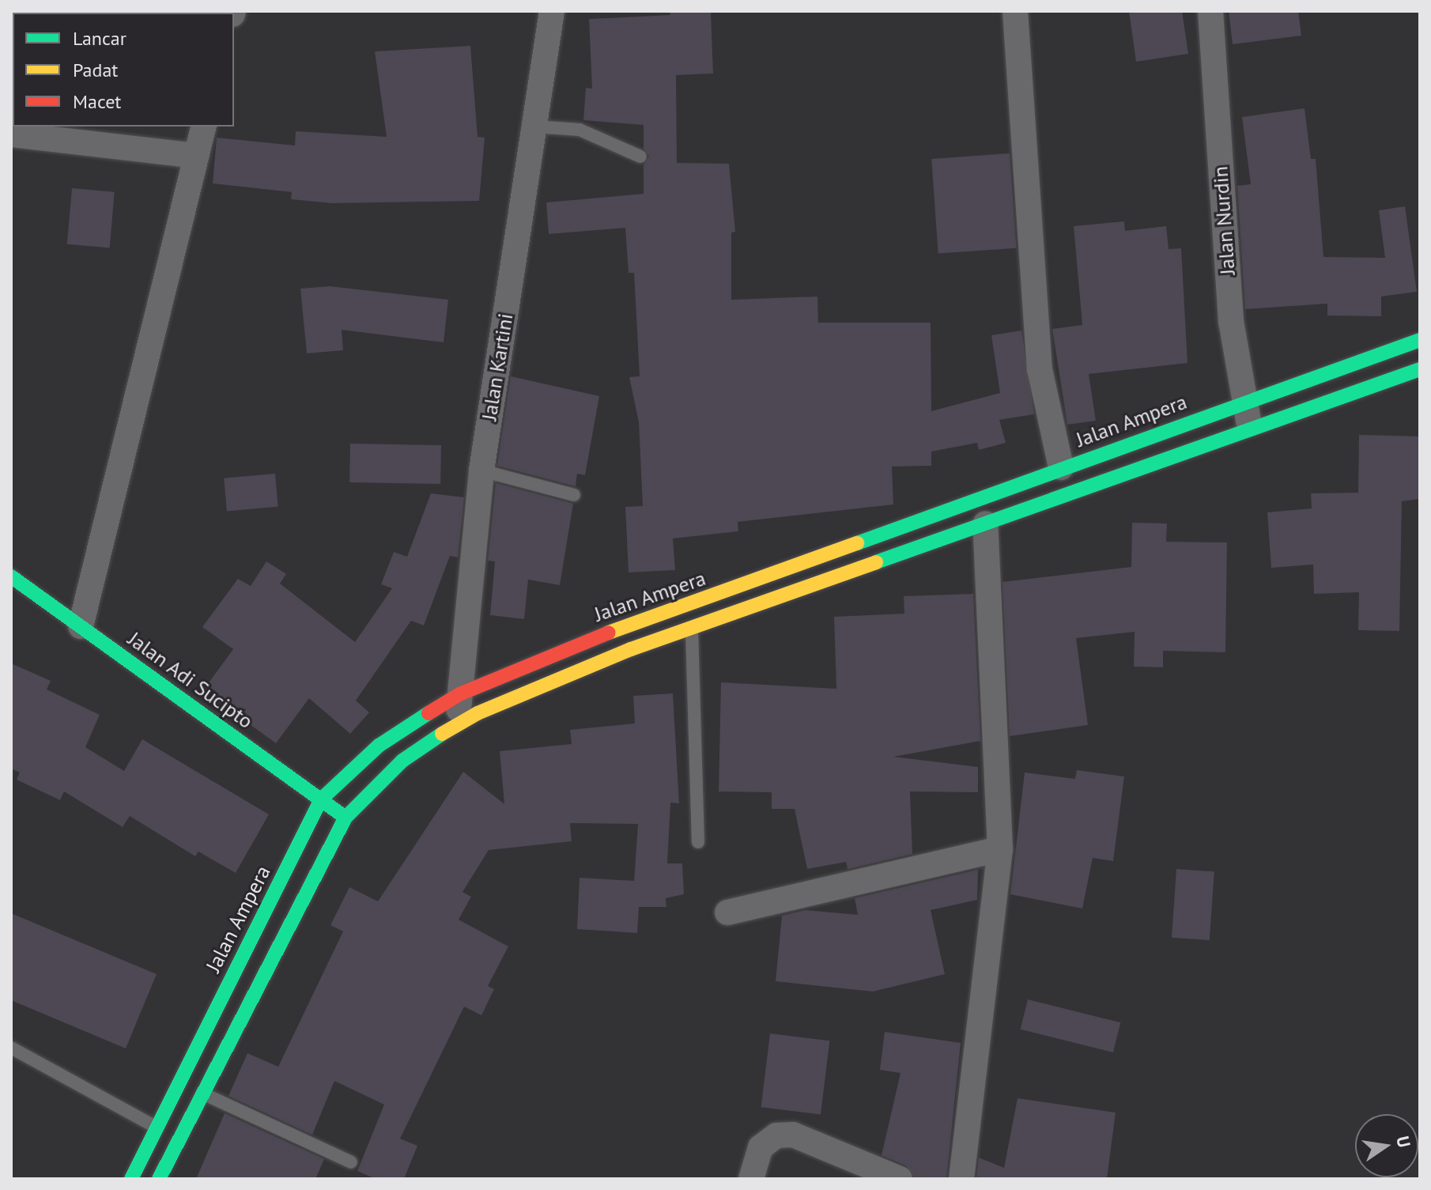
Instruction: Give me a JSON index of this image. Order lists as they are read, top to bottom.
{
  "streets": {
    "main road": ["Jalan Ampera", "Jalan Adi Sucipto"],
    "street": ["Jalan Nurdin", "Jalan Kartini"]
  },
  "crossings": [
    ["Jalan Nurdin", "Jalan Ampera"],
    ["Jalan Kartini", "Jalan Ampera"],
    ["Jalan Ampera", "Jalan Adi Sucipto"]
  ],
  "legend": ["Lancar", "Padat", "Macet"],
  "north": "right"
}
